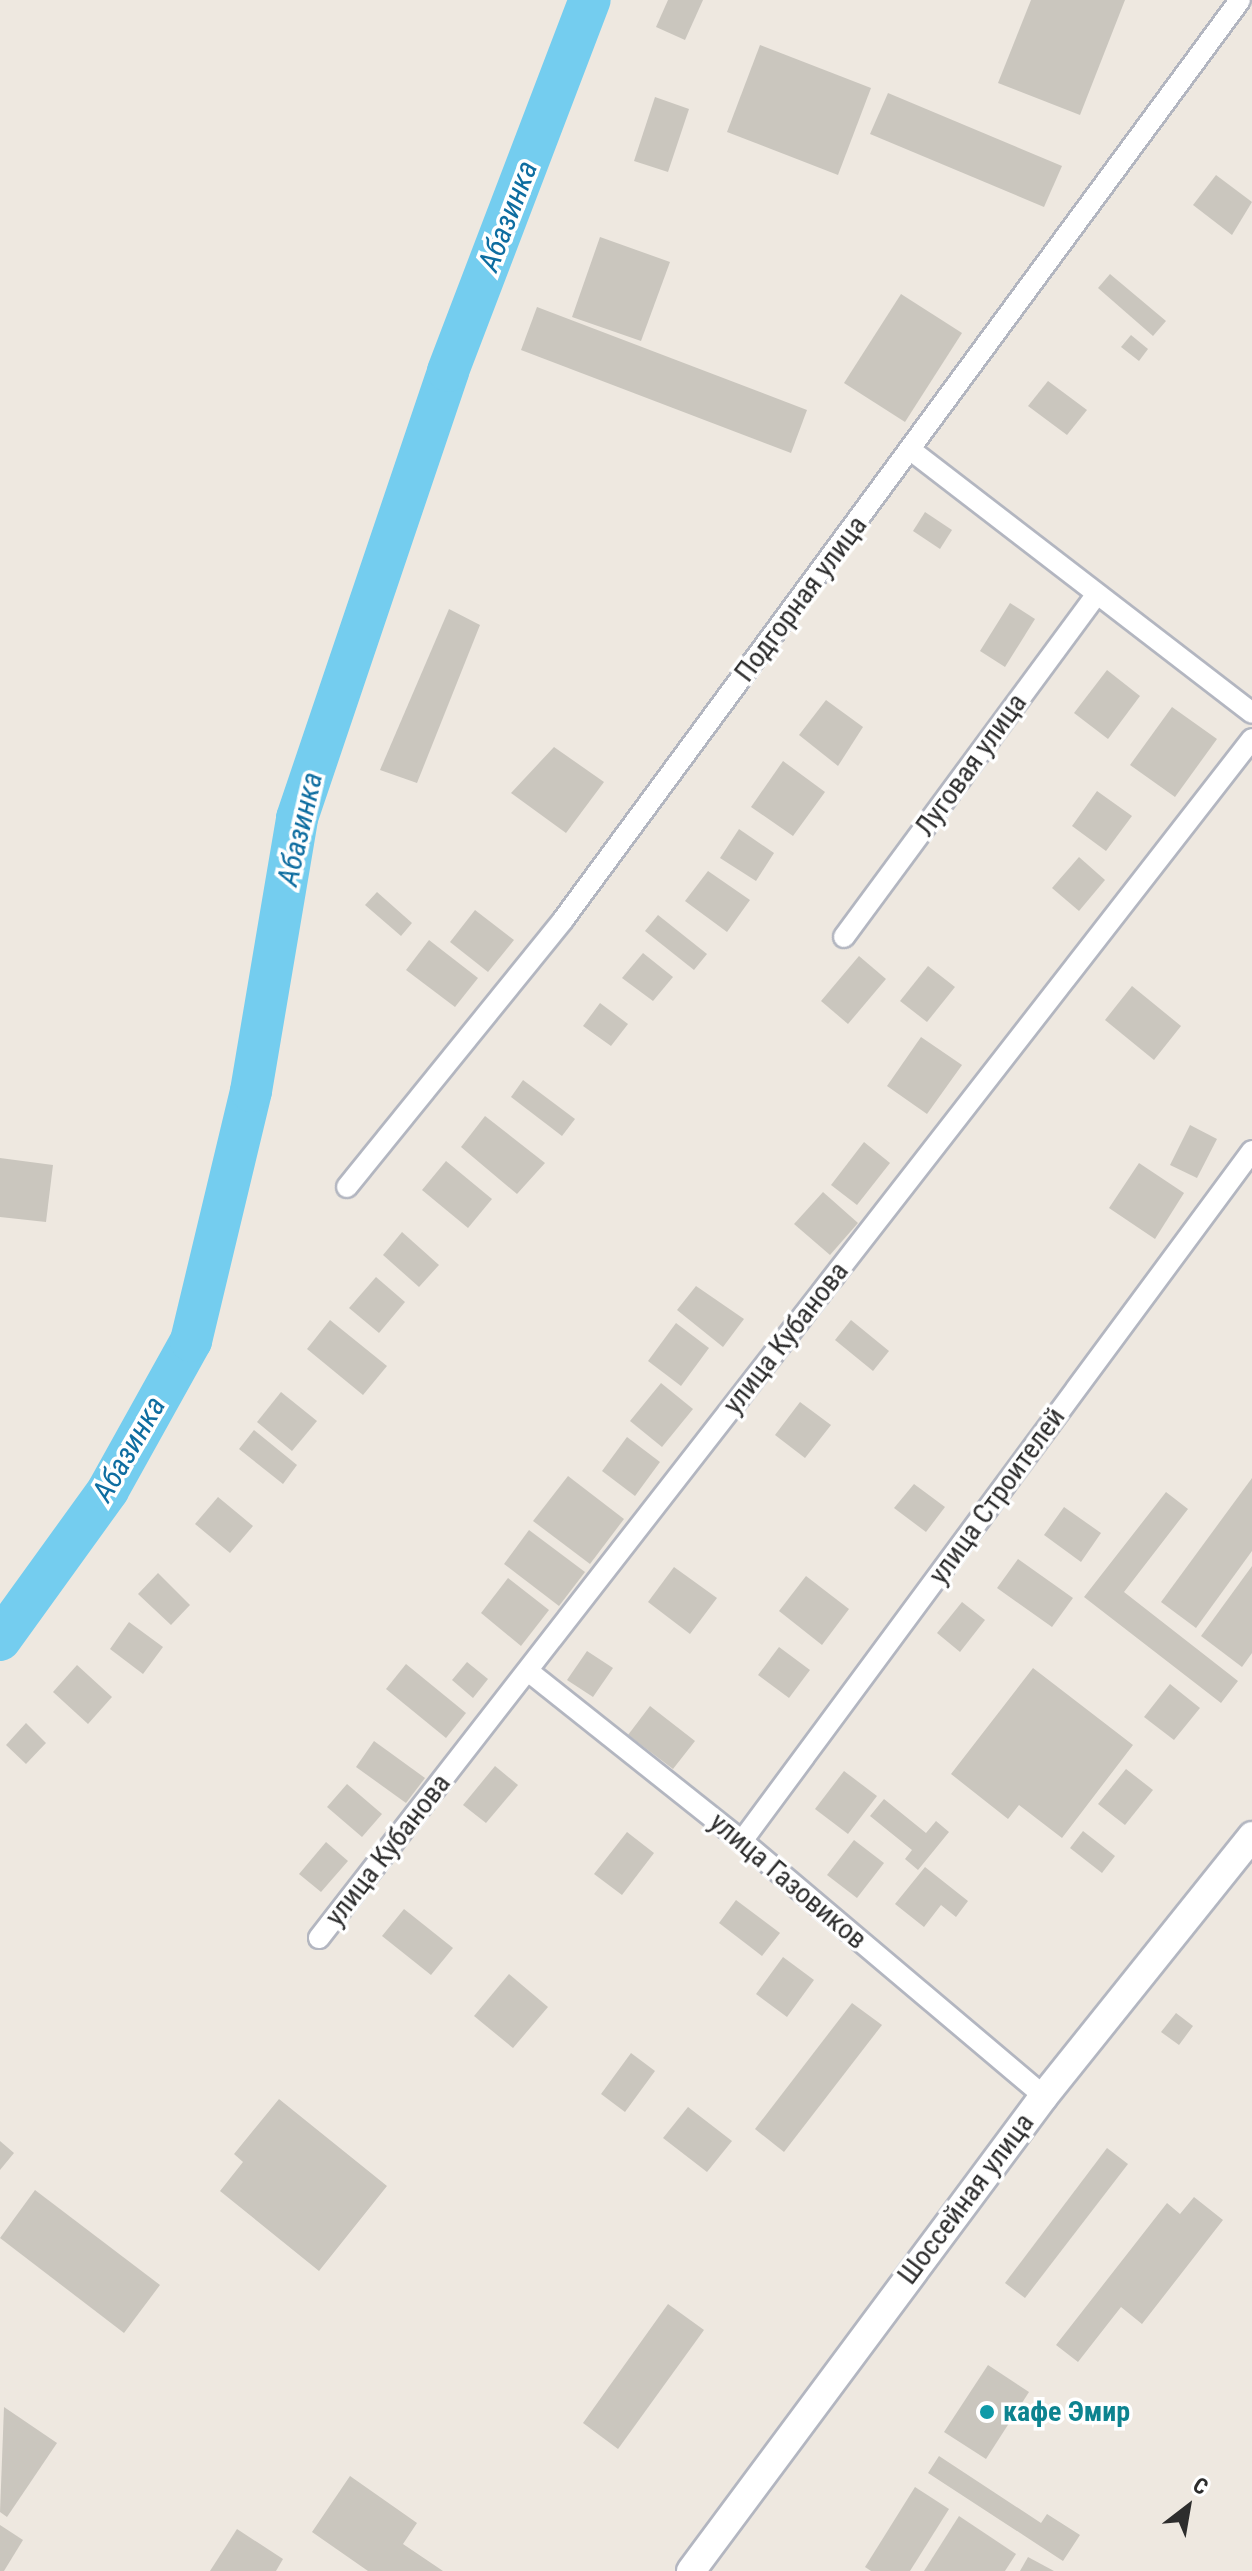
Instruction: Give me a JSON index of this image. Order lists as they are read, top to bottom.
{
  "streets": {
    "main road": ["Шоссейная улица"],
    "street": [
      "Подгорная улица",
      "Луговая улица",
      "улица Кубанова",
      "улица Строителей",
      "улица Газовиков"
    ]
  },
  "crossings": [
    ["улица Кубанова", "улица Газовиков"],
    ["улица Строителей", "улица Газовиков"],
    ["улица Газовиков", "Шоссейная улица"]
  ],
  "water": ["Абазинка"],
  "places": ["кафе Эмир"],
  "north": "top right"
}
